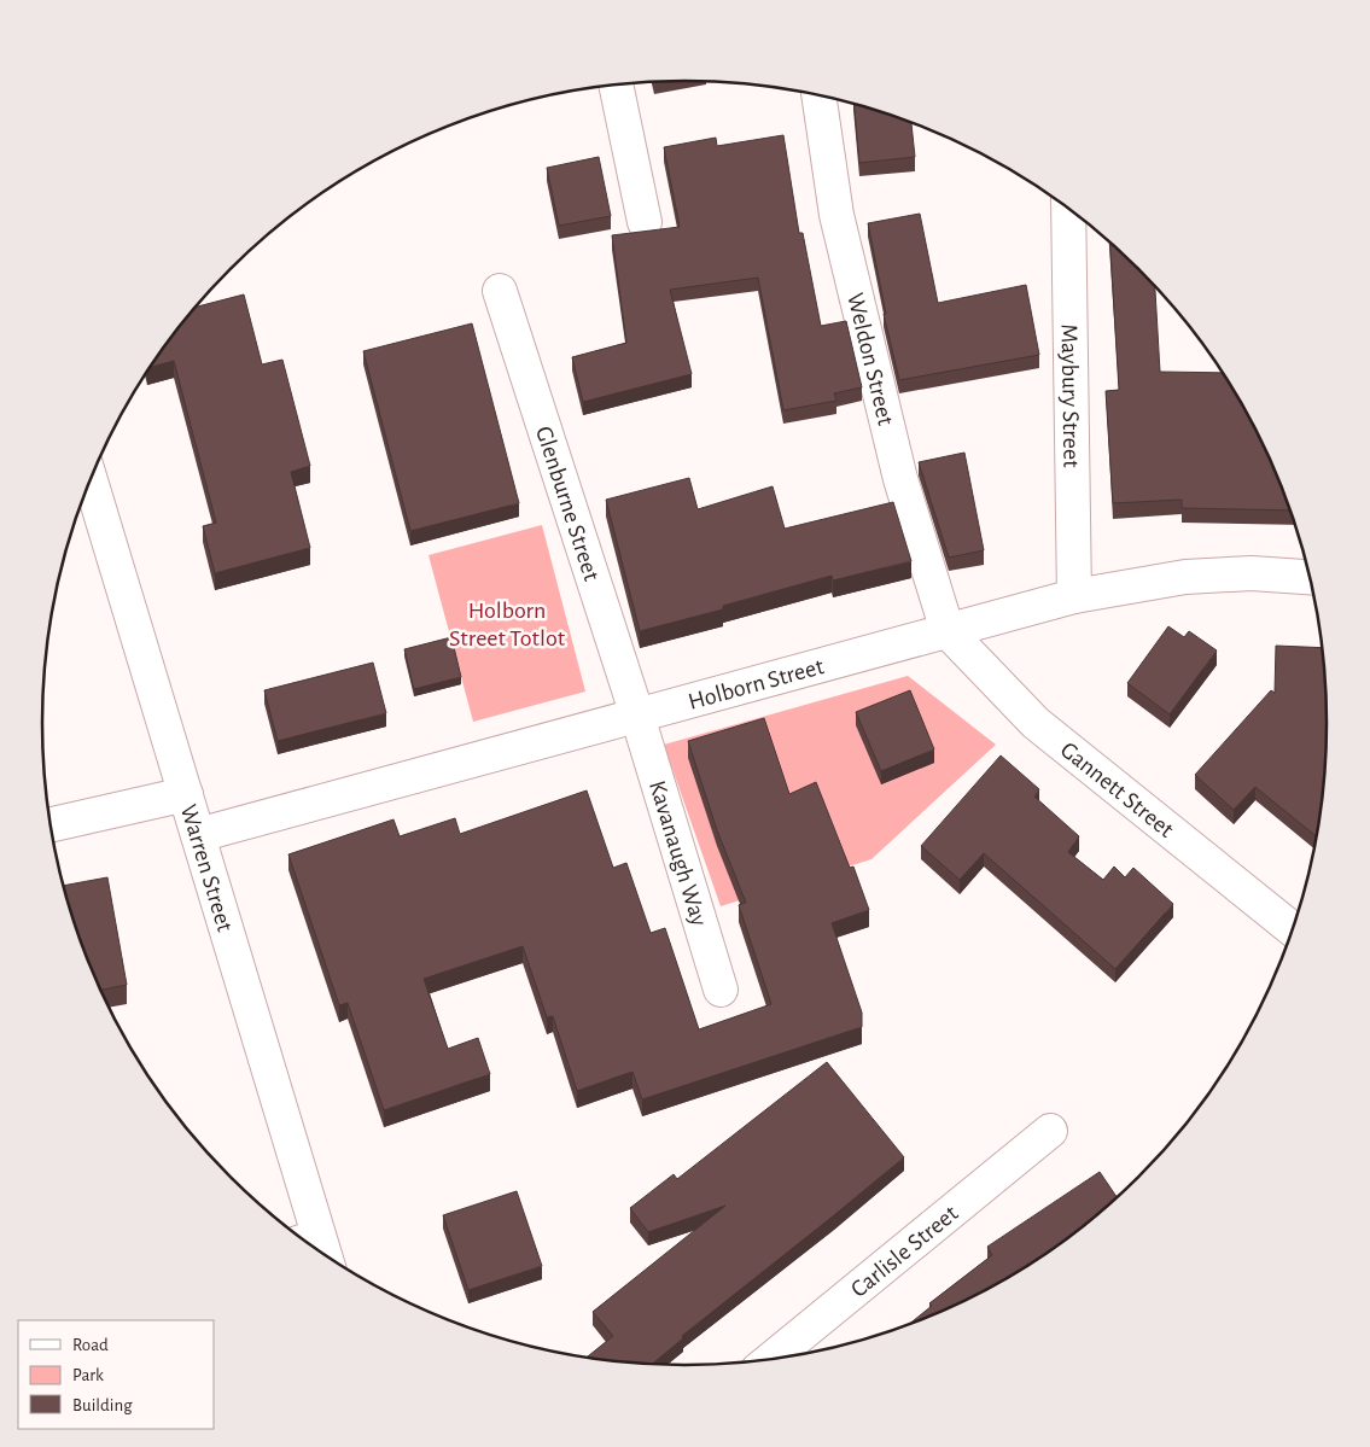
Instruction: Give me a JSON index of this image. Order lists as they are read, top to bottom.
{
  "streets": {
    "street": [
      "Weldon Street",
      "Maybury Street",
      "Glenburne Street",
      "Holborn Street",
      "Gannett Street",
      "Kavanaugh Way",
      "Warren Street",
      "Carlisle Street"
    ]
  },
  "crossings": [
    ["Weldon Street", "Holborn Street"],
    ["Weldon Street", "Gannett Street"],
    ["Maybury Street", "Holborn Street"],
    ["Glenburne Street", "Holborn Street"],
    ["Glenburne Street", "Kavanaugh Way"],
    ["Holborn Street", "Gannett Street"],
    ["Holborn Street", "Kavanaugh Way"],
    ["Holborn Street", "Warren Street"]
  ],
  "parks": ["Holborn Street Totlot"],
  "legend": ["Road", "Park", "Building"]
}
